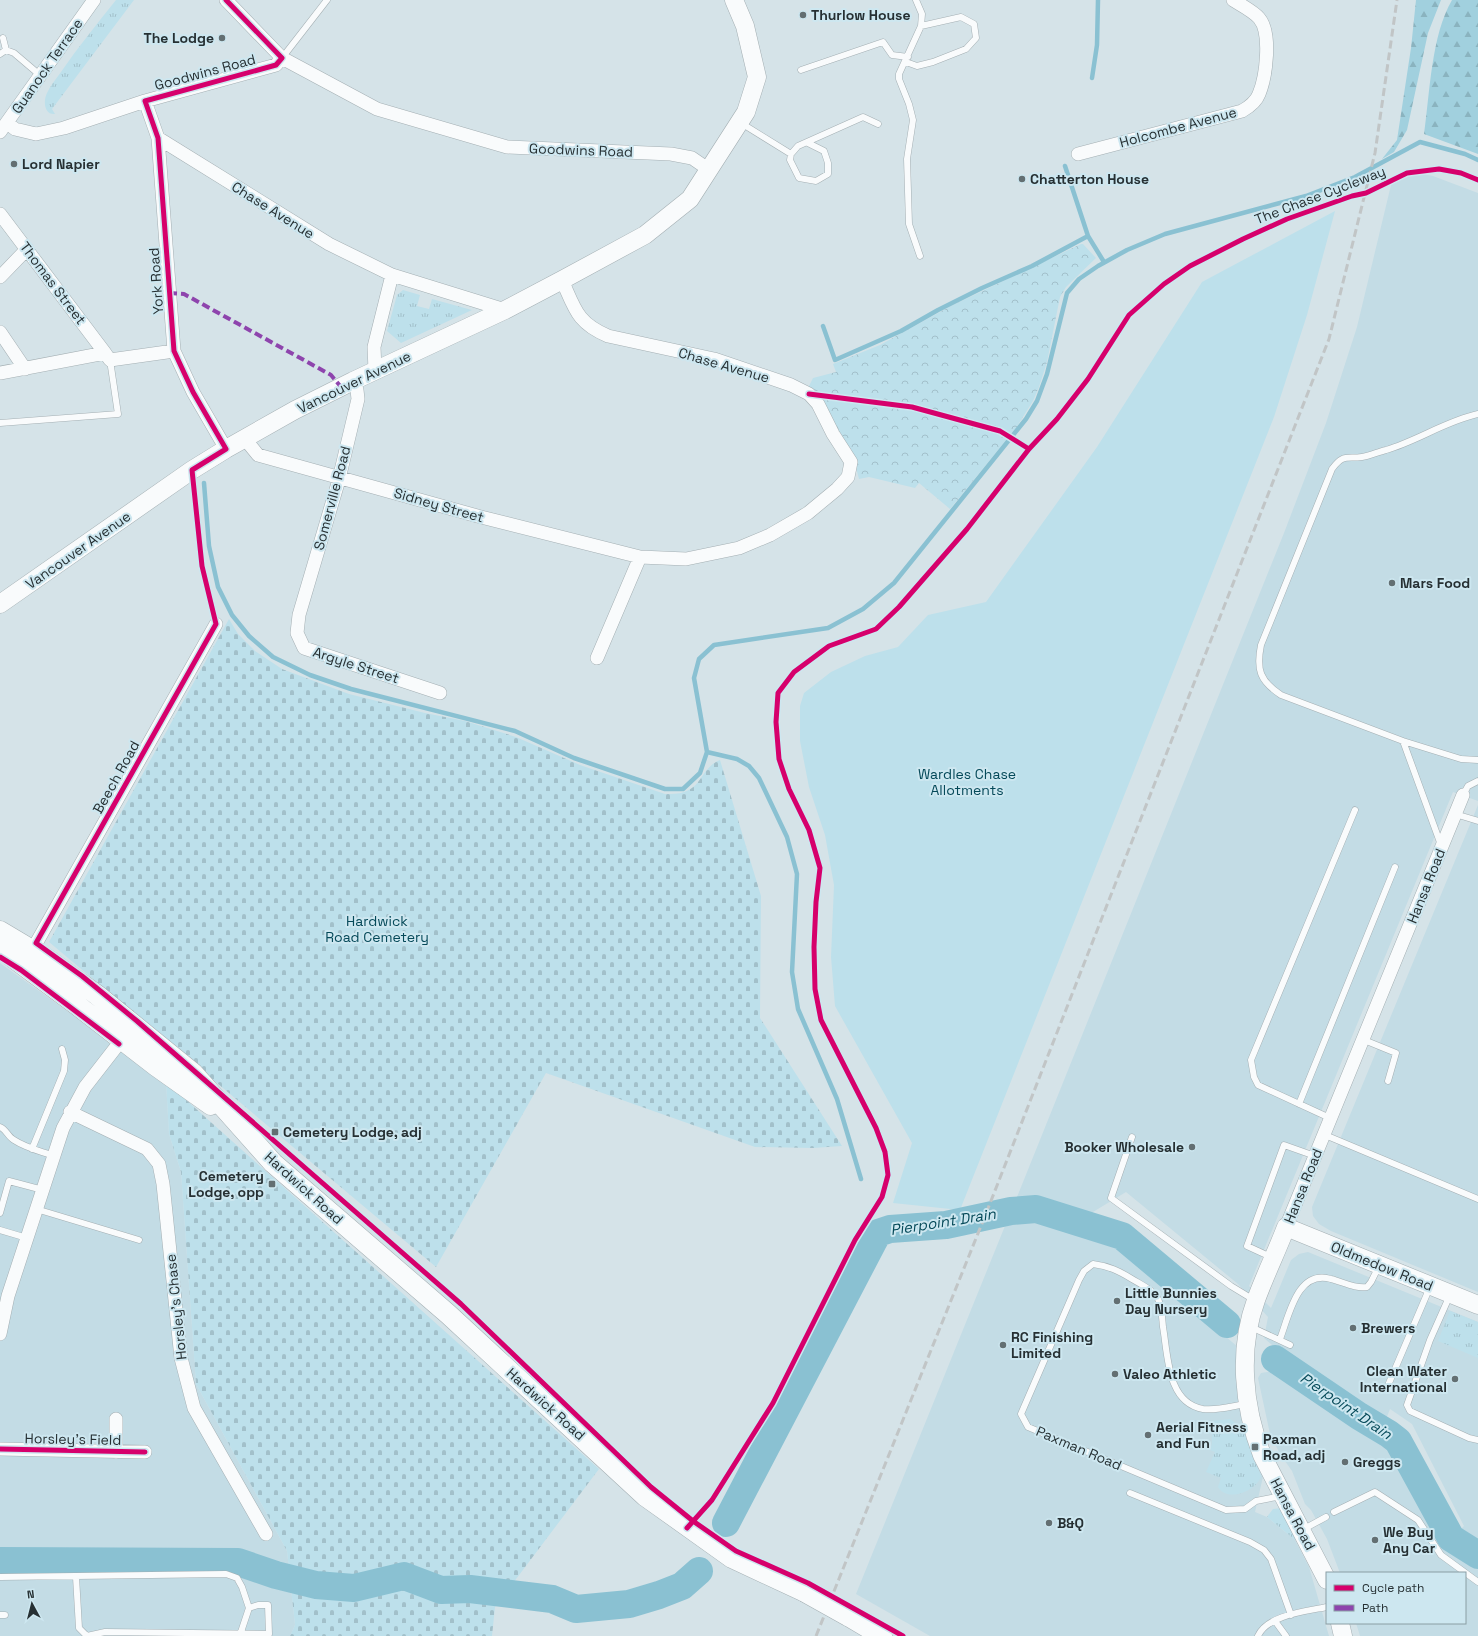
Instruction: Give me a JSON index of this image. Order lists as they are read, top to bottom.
{
  "streets": {
    "main road": [
      "Vancouver Avenue",
      "Hansa Road",
      "Hardwick Road",
      "Oldmedow Road"
    ],
    "street": [
      "Guanock Terrace",
      "Goodwins Road",
      "Holcombe Avenue",
      "Chase Avenue",
      "York Road",
      "Thomas Street",
      "Somerville Road",
      "Sidney Street",
      "Argyle Street",
      "Beech Road",
      "Horsley's Chase",
      "Horsley's Field"
    ],
    "lane": ["Paxman Road"],
    "cycle path": ["The Chase Cycleway"]
  },
  "crossings": [
    ["Guanock Terrace", "Goodwins Road"],
    ["Goodwins Road", "York Road"],
    ["Goodwins Road", "Vancouver Avenue"],
    ["Chase Avenue", "York Road"],
    ["Chase Avenue", "Vancouver Avenue"],
    ["Chase Avenue", "Sidney Street"],
    ["York Road", "Vancouver Avenue"],
    ["Vancouver Avenue", "Somerville Road"],
    ["Vancouver Avenue", "Sidney Street"],
    ["Somerville Road", "Sidney Street"],
    ["Somerville Road", "Argyle Street"],
    ["Beech Road", "Hardwick Road"],
    ["Hansa Road", "Oldmedow Road"],
    ["Hansa Road", "Paxman Road"]
  ],
  "water": ["Pierpoint Drain"],
  "parks": ["Wardles Chase Allotments", "Hardwick Road Cemetery"],
  "places": {
    "other": [
      "Thurlow House",
      "The Lodge",
      "Lord Napier",
      "Chatterton House",
      "Mars Food",
      "Booker Wholesale",
      "Little Bunnies Day Nursery",
      "Brewers",
      "RC Finishing Limited",
      "Valeo Athletic",
      "Clean Water International",
      "Aerial Fitness and Fun",
      "Greggs",
      "B&Q",
      "We Buy Any Car"
    ],
    "transit": ["Cemetery Lodge, adj", "Cemetery Lodge, opp", "Paxman Road, adj"]
  },
  "legend": ["Cycle path", "Path"],
  "north": "top"
}
